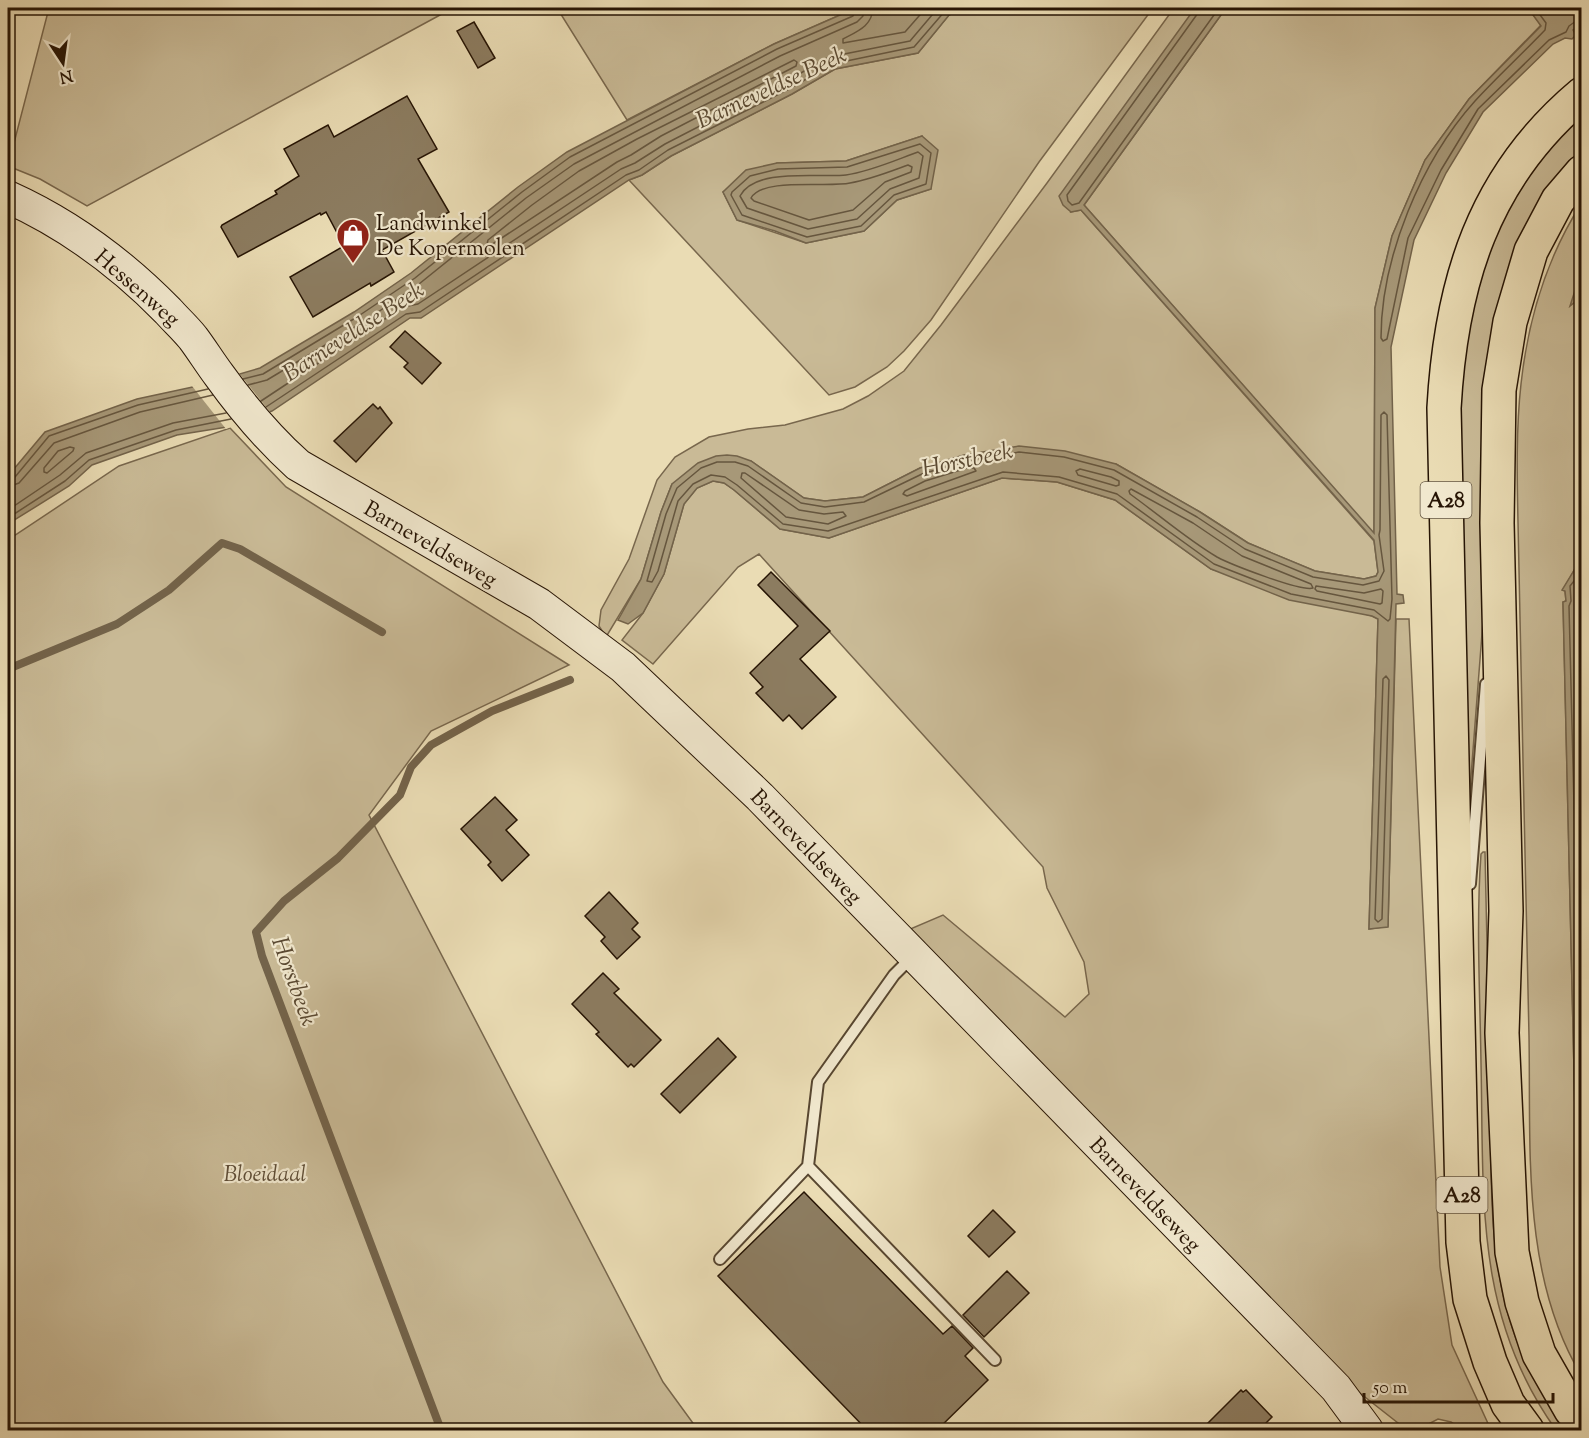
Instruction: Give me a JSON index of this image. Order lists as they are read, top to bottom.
{
  "streets": {
    "highway": ["A28"],
    "street": ["Hessenweg", "Barneveldseweg"]
  },
  "crossings": [
    ["Hessenweg", "Barneveldseweg"]
  ],
  "water": ["Barneveldse Beek", "Horstbeek"],
  "parks": ["Bloeidaal"],
  "places": {
    "shop": ["Landwinkel De Kopermolen"]
  },
  "scale_bar": "50 m",
  "north": "bottom"
}
